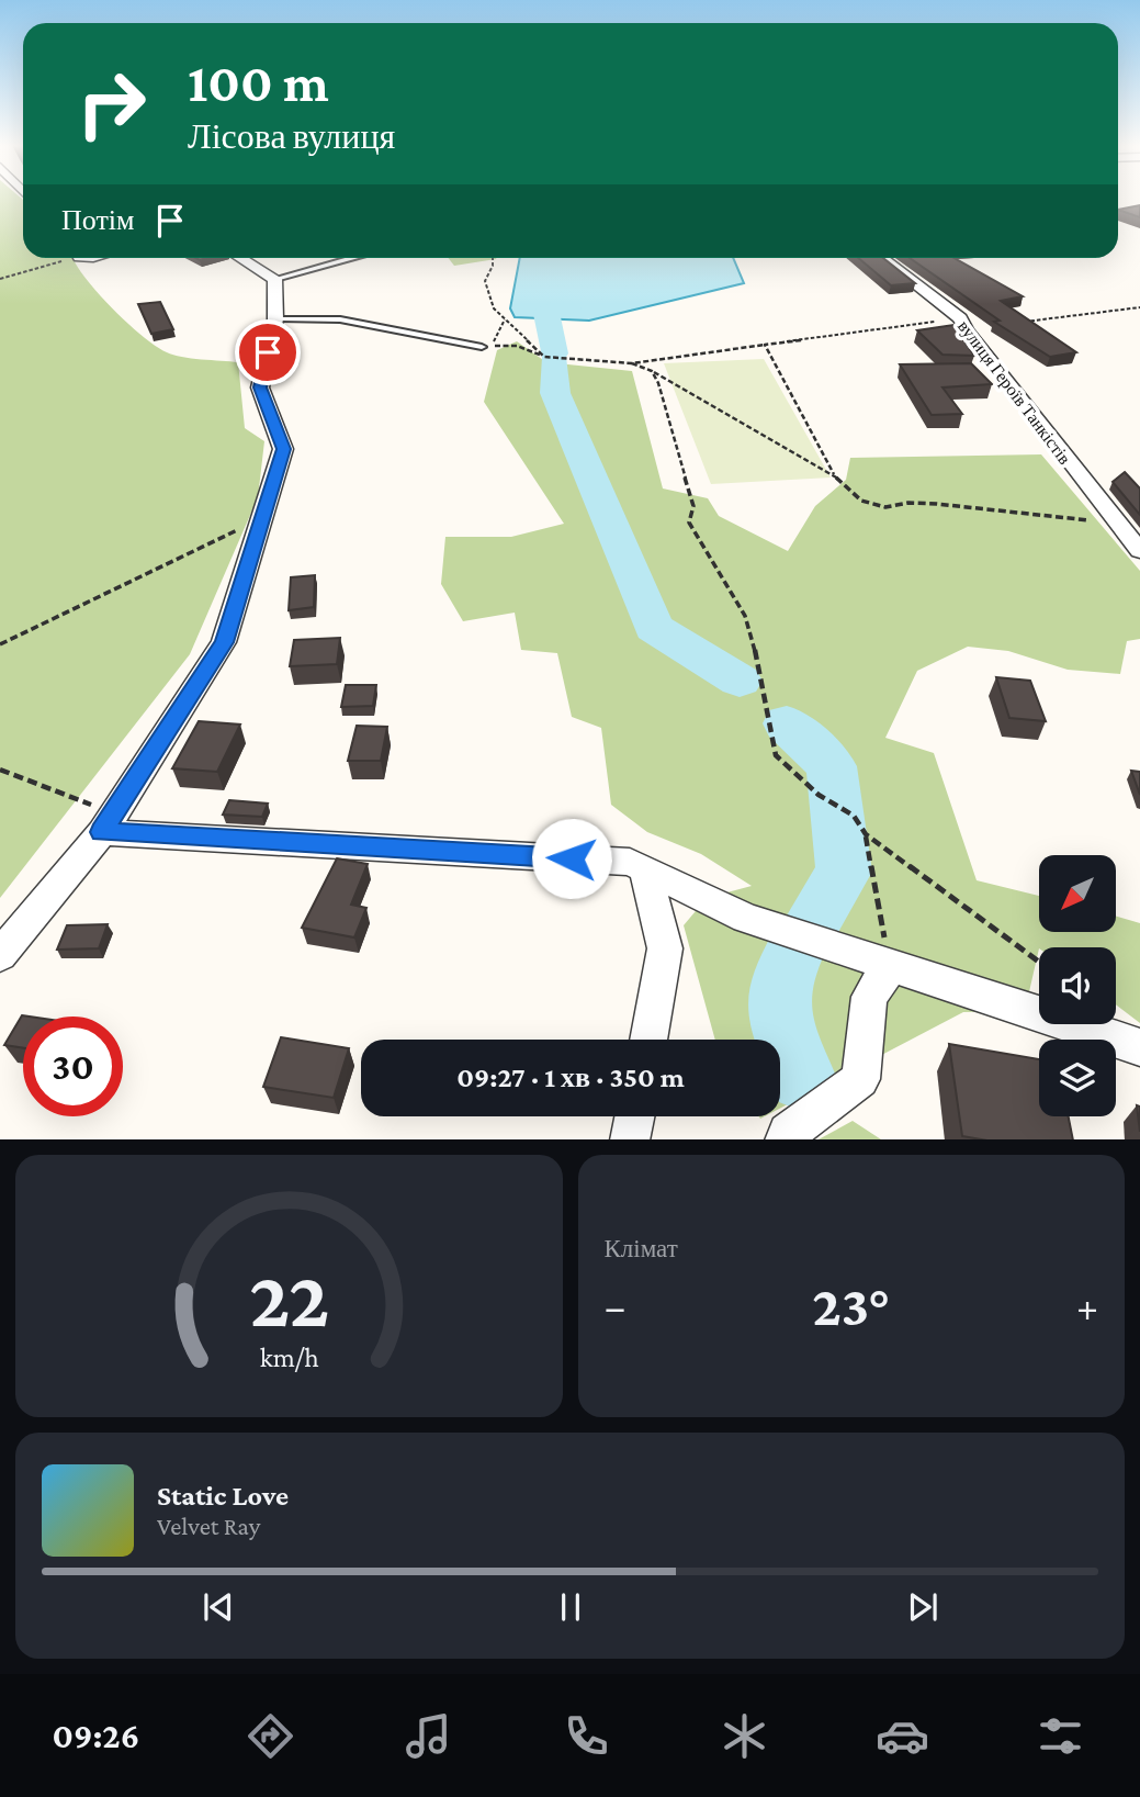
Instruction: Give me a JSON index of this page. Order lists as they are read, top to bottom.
{
  "streets": {
    "street": ["вулиця Героїв Танкістів"]
  },
  "north": "bottom left",
  "page": {
    "turn": ["100 m", "Лісова вулиця"],
    "then": "Потім",
    "limit": "30",
    "trip": "09:27 · 1 хв · 350 m",
    "tile": "Клімат",
    "heat": ["−", "23°", "+"],
    "song": ["Static Love", "Velvet Ray"],
    "tabs": "09:26",
    "gauge": ["22", "km/h"]
  }
}
